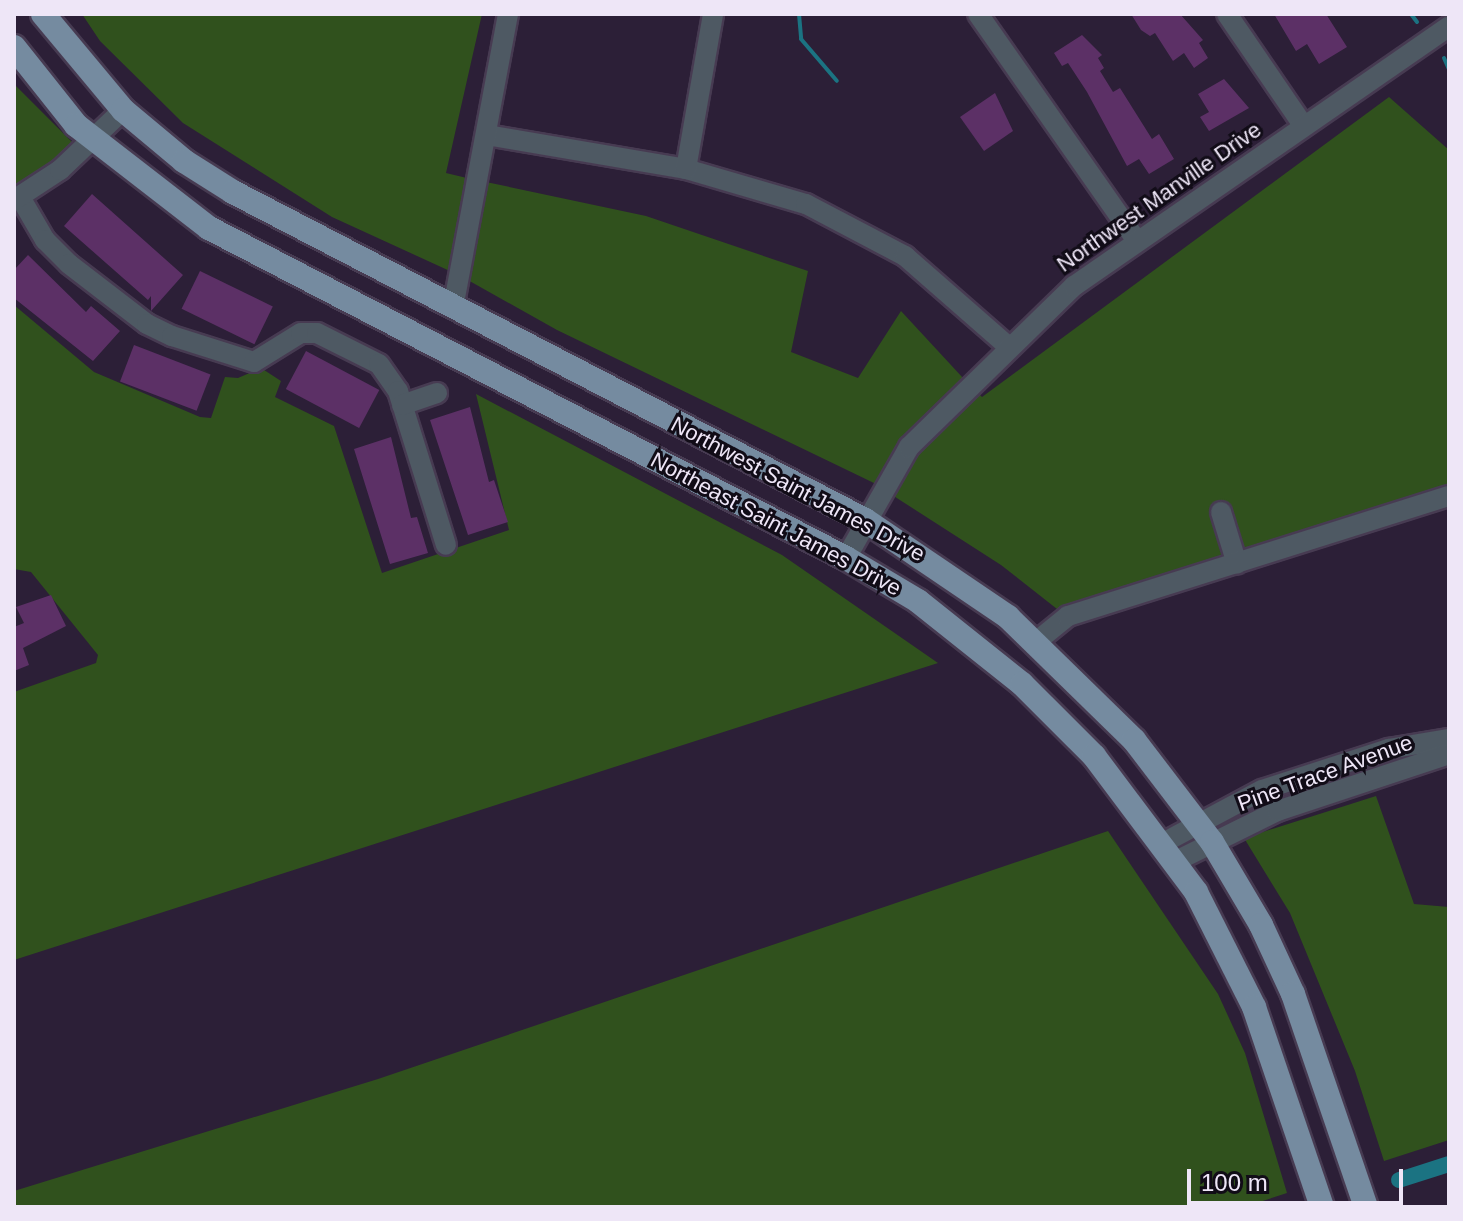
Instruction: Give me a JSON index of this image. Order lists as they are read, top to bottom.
{
  "streets": {
    "main road": ["Northwest Saint James Drive", "Northeast Saint James Drive"],
    "street": ["Northwest Manville Drive", "Pine Trace Avenue"]
  },
  "crossings": [
    ["Northwest Manville Drive", "Northwest Saint James Drive"],
    ["Northwest Manville Drive", "Northeast Saint James Drive"],
    ["Northwest Saint James Drive", "Pine Trace Avenue"],
    ["Northeast Saint James Drive", "Pine Trace Avenue"]
  ],
  "scale_bar": "100 m"
}
